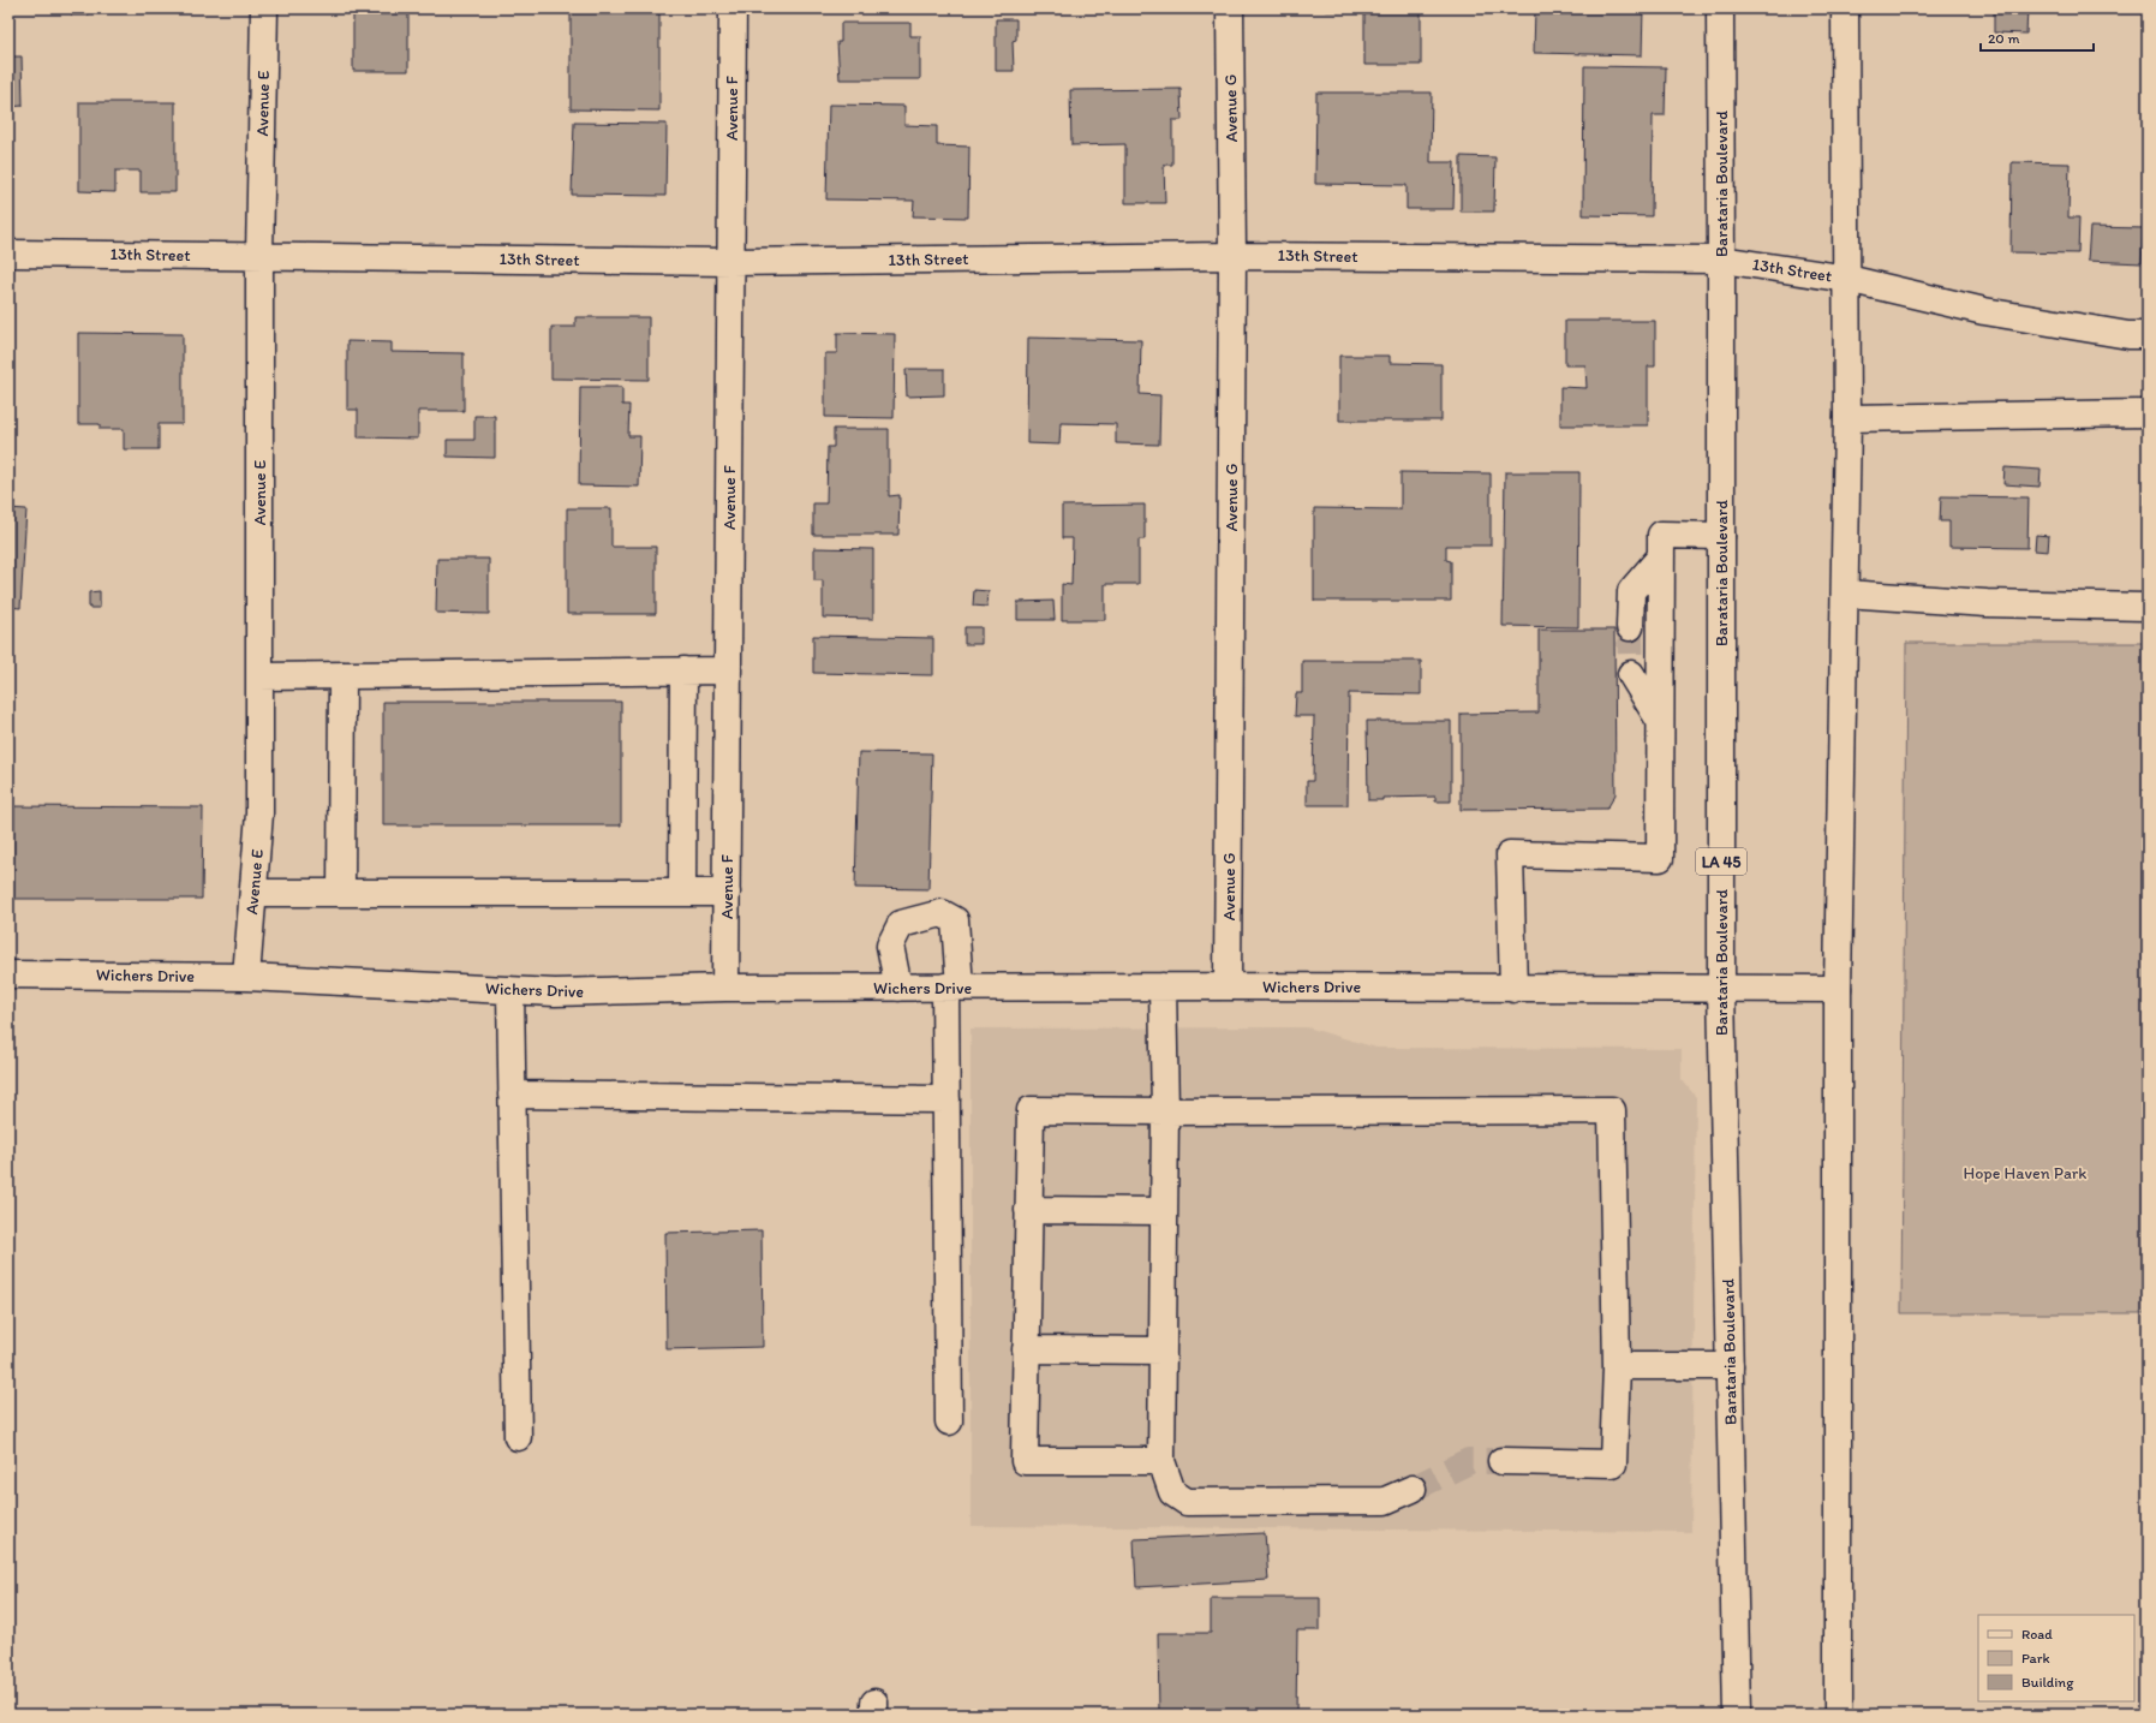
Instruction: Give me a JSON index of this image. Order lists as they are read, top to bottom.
{
  "streets": {
    "street": [
      "Avenue E",
      "Avenue F",
      "Avenue G",
      "Barataria Boulevard",
      "13th Street",
      "LA 45",
      "Wichers Drive"
    ]
  },
  "crossings": [
    ["Avenue E", "13th Street"],
    ["Avenue E", "Wichers Drive"],
    ["Avenue F", "13th Street"],
    ["Avenue F", "Wichers Drive"],
    ["Avenue G", "13th Street"],
    ["Avenue G", "Wichers Drive"],
    ["Barataria Boulevard", "13th Street"],
    ["Barataria Boulevard", "Wichers Drive"]
  ],
  "parks": ["Hope Haven Park"],
  "legend": ["Road", "Park", "Building"],
  "scale_bar": "20 m"
}
